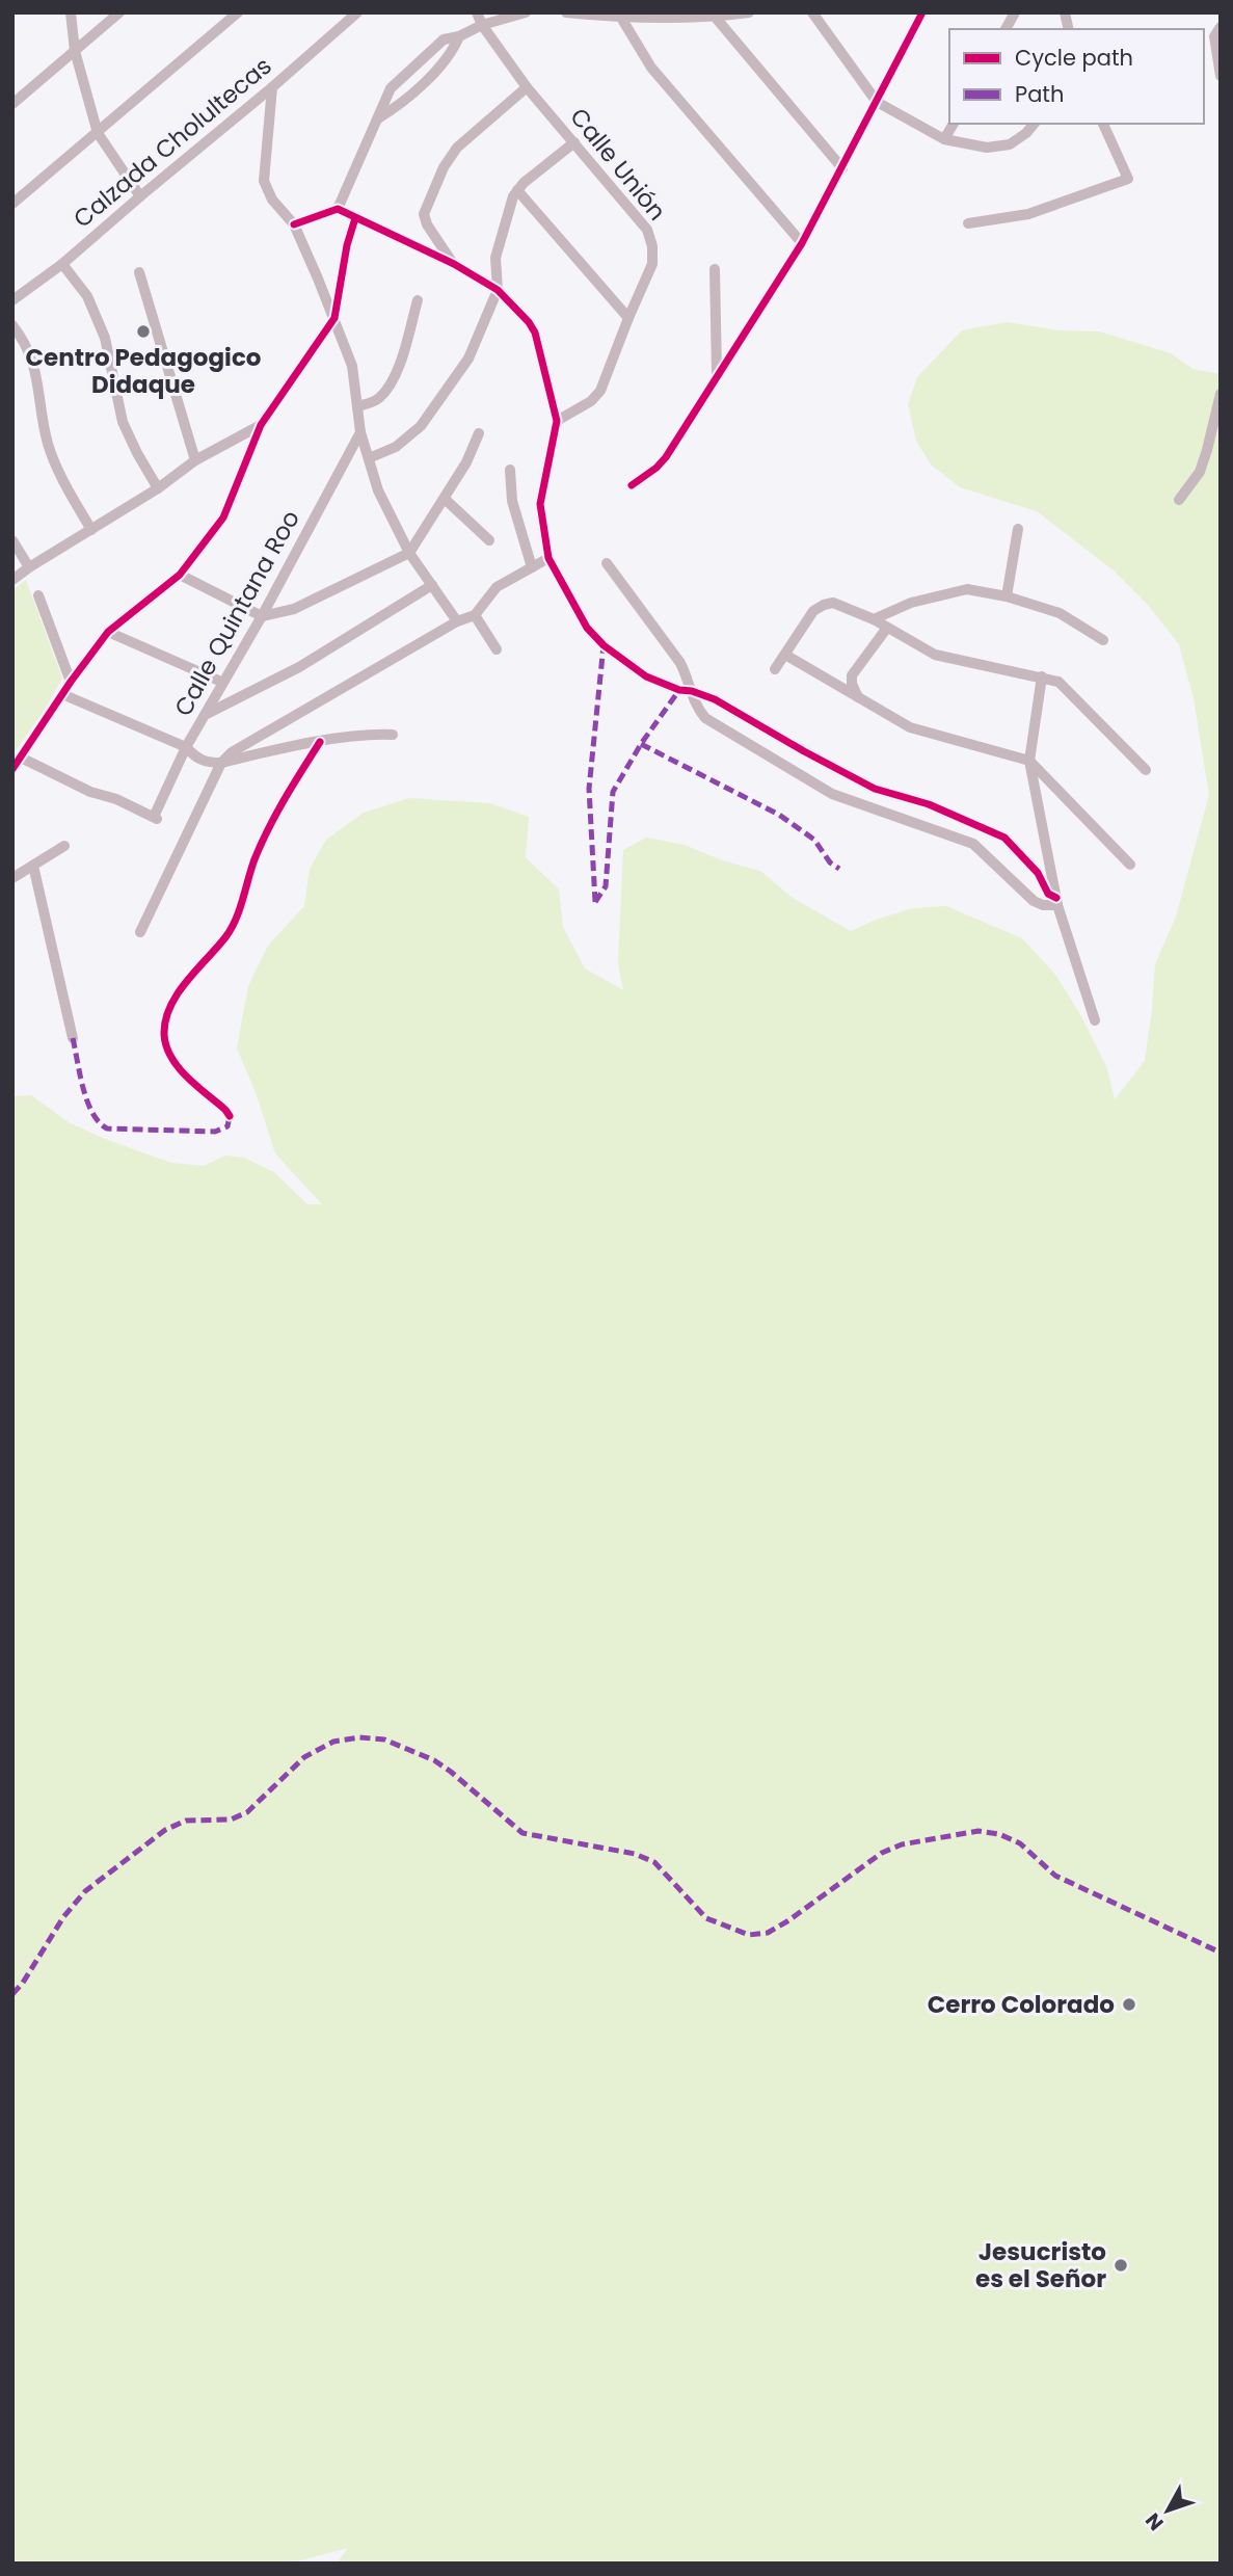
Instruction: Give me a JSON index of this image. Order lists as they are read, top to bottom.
{
  "streets": {
    "street": ["Calzada Cholultecas", "Calle Unión", "Calle Quintana Roo"]
  },
  "places": ["Centro Pedagogico Didaque", "Cerro Colorado", "Jesucristo es el Señor"],
  "legend": ["Cycle path", "Path"],
  "north": "bottom left"
}
